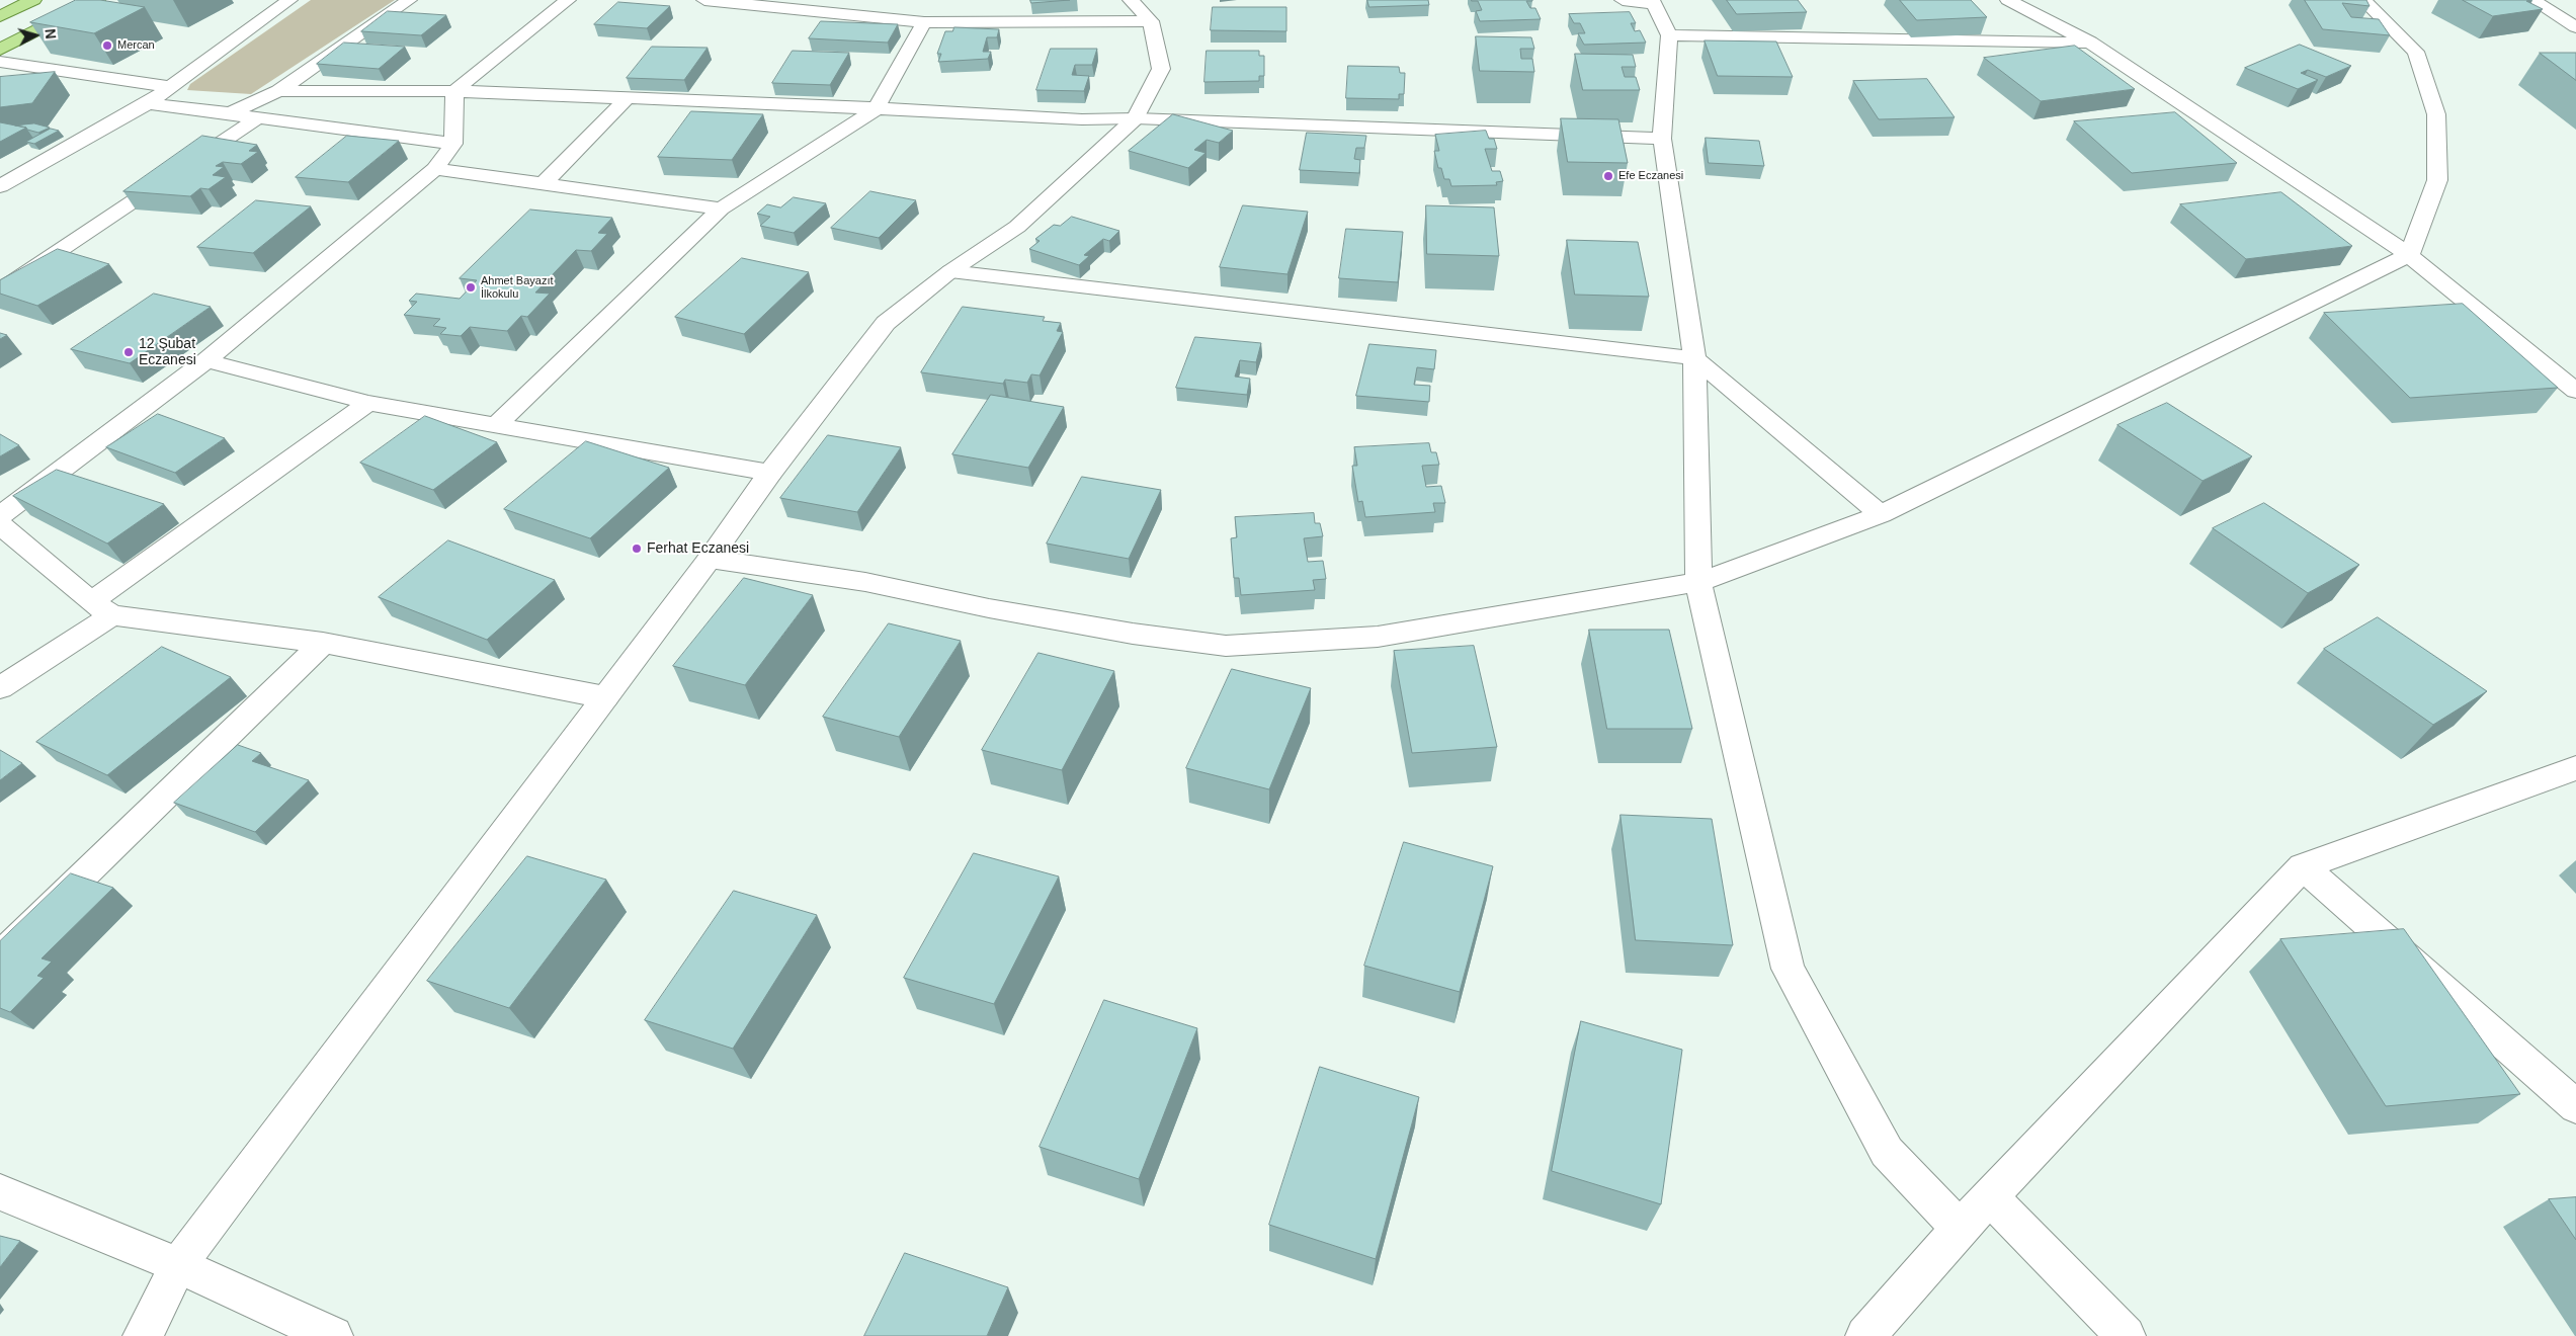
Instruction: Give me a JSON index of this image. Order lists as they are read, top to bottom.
{
  "places": [
    "Mercan",
    "Efe Eczanesi",
    "Ahmet Bayazıt İlkokulu",
    "12 Şubat Eczanesi",
    "Ferhat Eczanesi"
  ],
  "north": "right"
}
